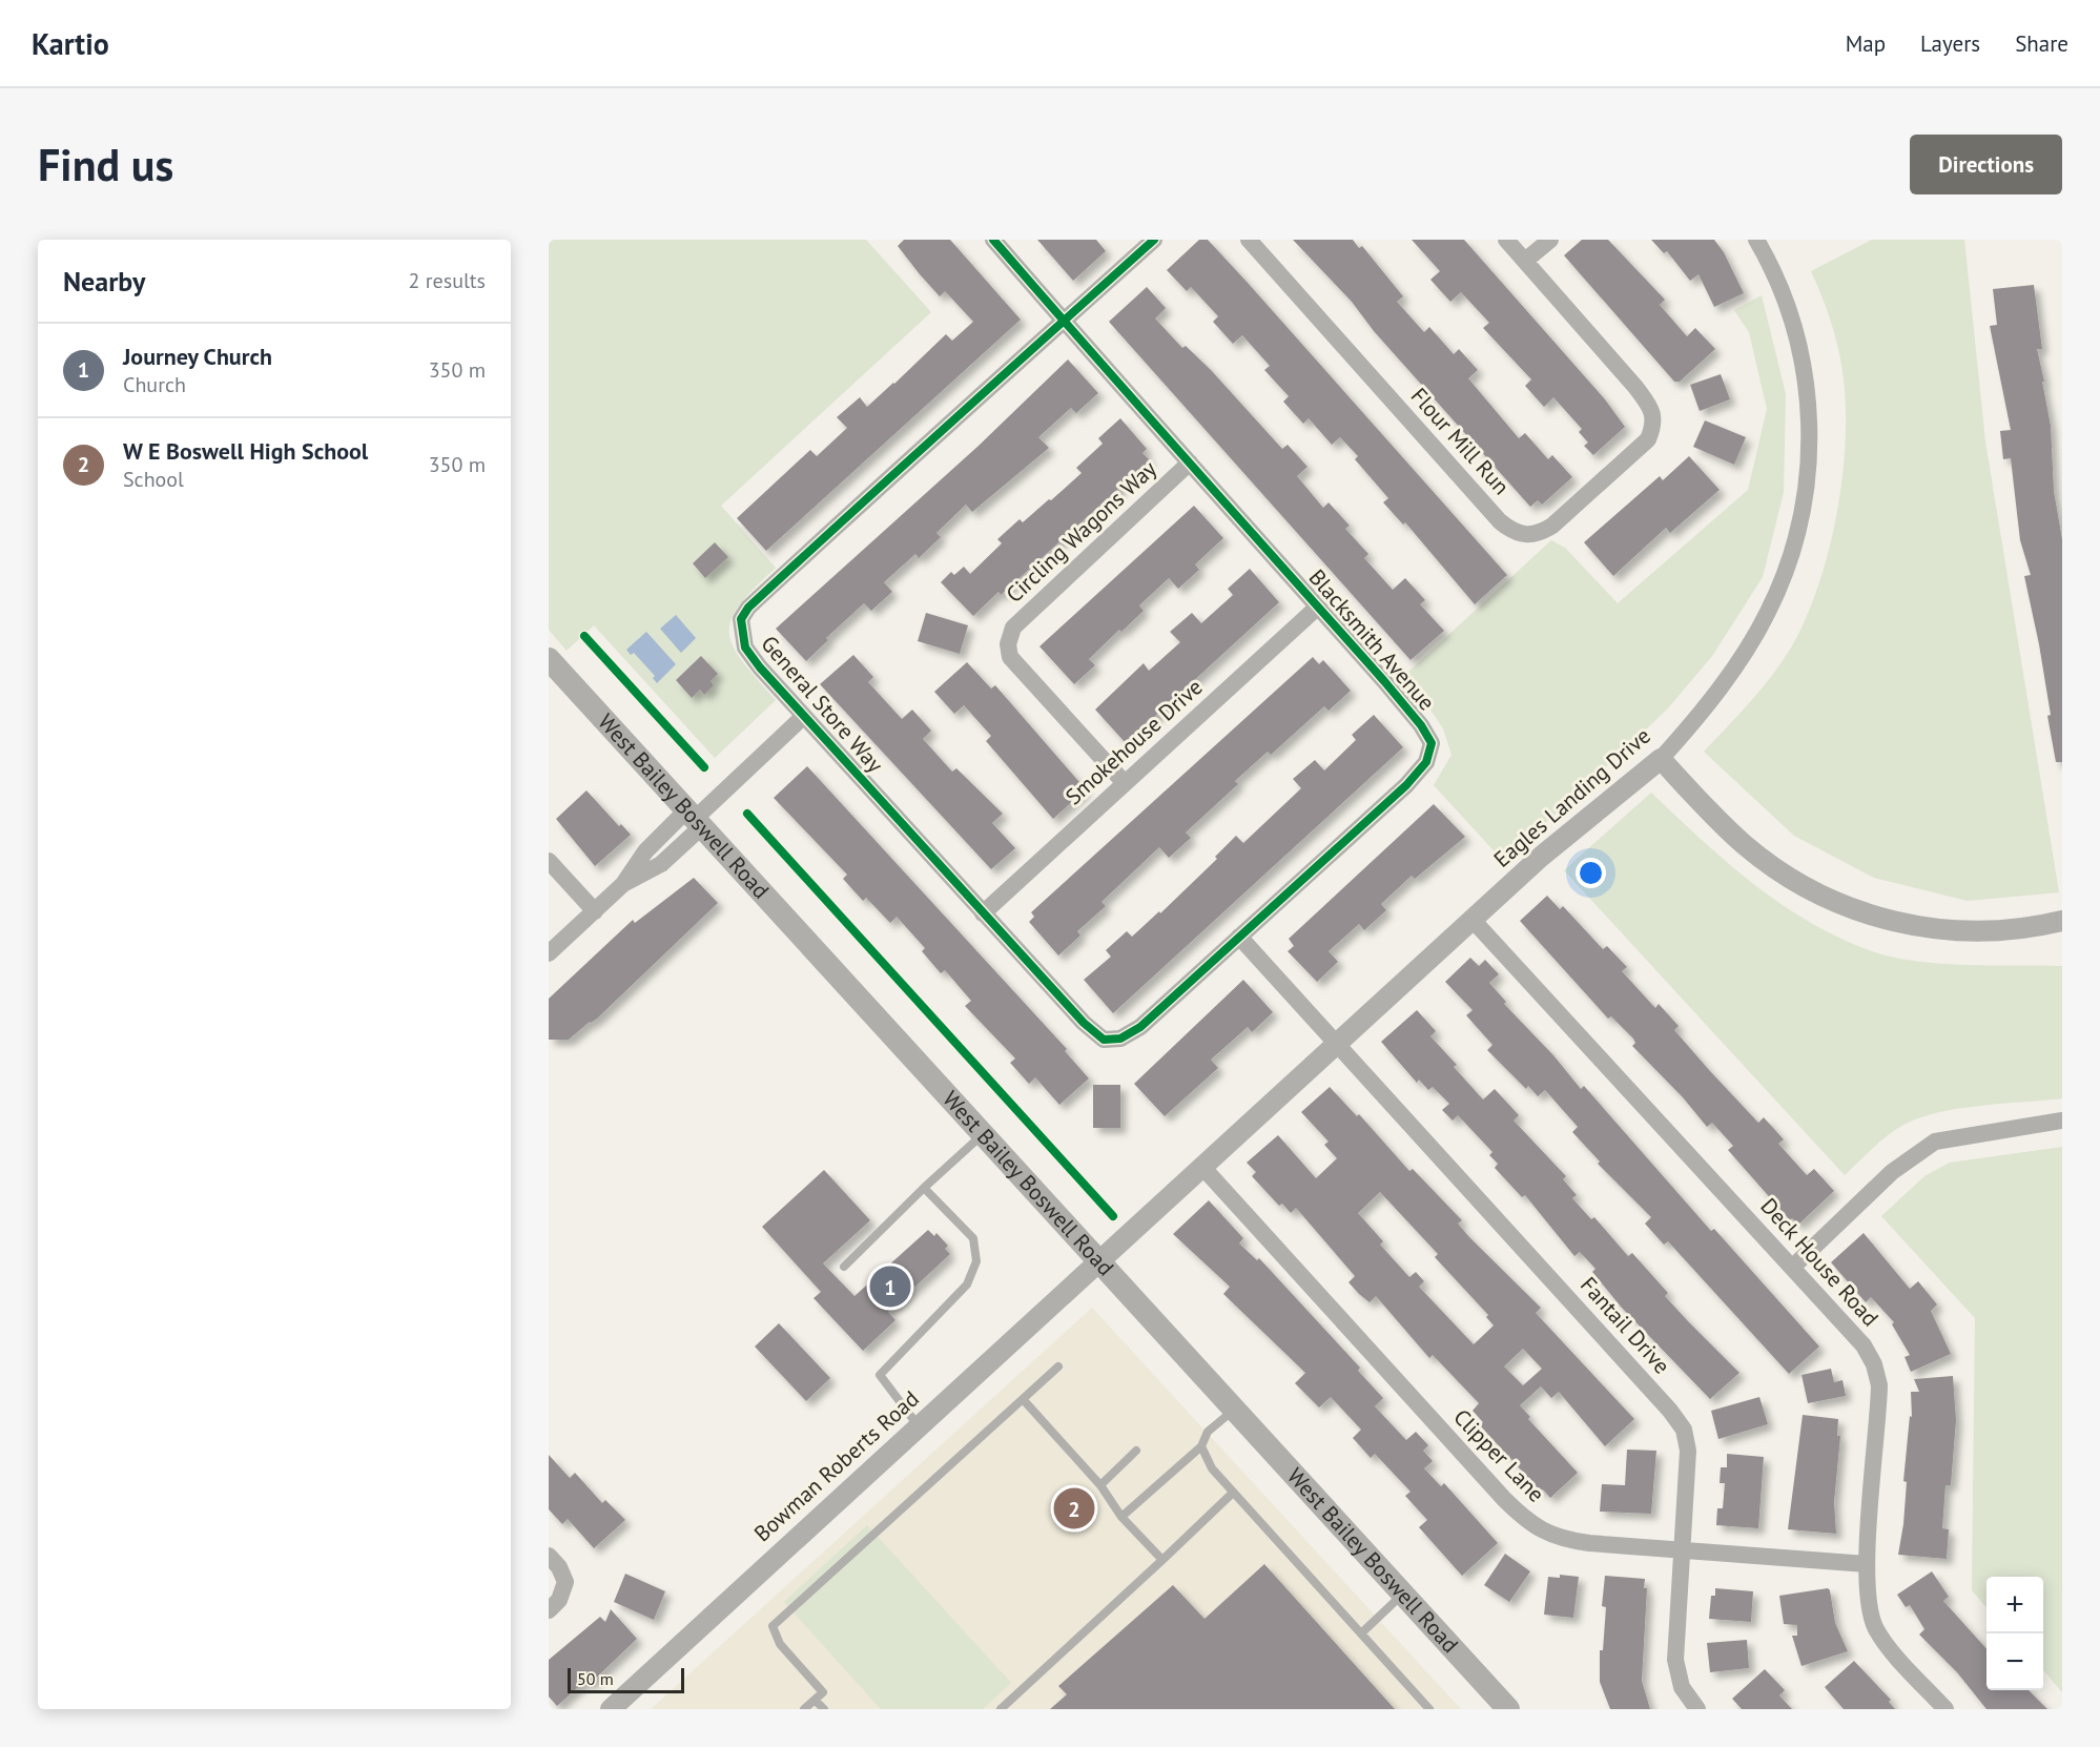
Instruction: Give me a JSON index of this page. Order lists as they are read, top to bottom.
{
  "streets": {
    "main road": ["West Bailey Boswell Road"],
    "street": [
      "Flour Mill Run",
      "Circling Wagons Way",
      "Blacksmith Avenue",
      "General Store Way",
      "Smokehouse Drive",
      "Eagles Landing Drive",
      "Deck House Road",
      "Fantail Drive",
      "Clipper Lane",
      "Bowman Roberts Road"
    ]
  },
  "crossings": [
    ["Circling Wagons Way", "Blacksmith Avenue"],
    ["Circling Wagons Way", "Smokehouse Drive"],
    ["Blacksmith Avenue", "General Store Way"],
    ["Blacksmith Avenue", "Smokehouse Drive"],
    ["Blacksmith Avenue", "Fantail Drive"],
    ["General Store Way", "Smokehouse Drive"],
    ["Eagles Landing Drive", "West Bailey Boswell Road"],
    ["Eagles Landing Drive", "Deck House Road"],
    ["Eagles Landing Drive", "Fantail Drive"],
    ["Eagles Landing Drive", "Clipper Lane"],
    ["Eagles Landing Drive", "Bowman Roberts Road"],
    ["West Bailey Boswell Road", "Bowman Roberts Road"],
    ["Deck House Road", "Clipper Lane"],
    ["Fantail Drive", "Clipper Lane"]
  ],
  "scale_bar": "50 m",
  "page": {
    "header": "Kartio",
    "nav": ["Map", "Layers", "Share"],
    "buttons": "Directions",
    "title": "Find us",
    "heading": ["Nearby", "2 results"],
    "list": [
      {
        "mark": "1",
        "name": "Journey Church",
        "note": "Church",
        "value": "350 m"
      },
      {
        "mark": "2",
        "name": "W E Boswell High School",
        "note": "School",
        "value": "350 m"
      }
    ],
    "pins": ["1", "2"],
    "map_buttons": ["+", "−"],
    "scale": "50 m"
  }
}
